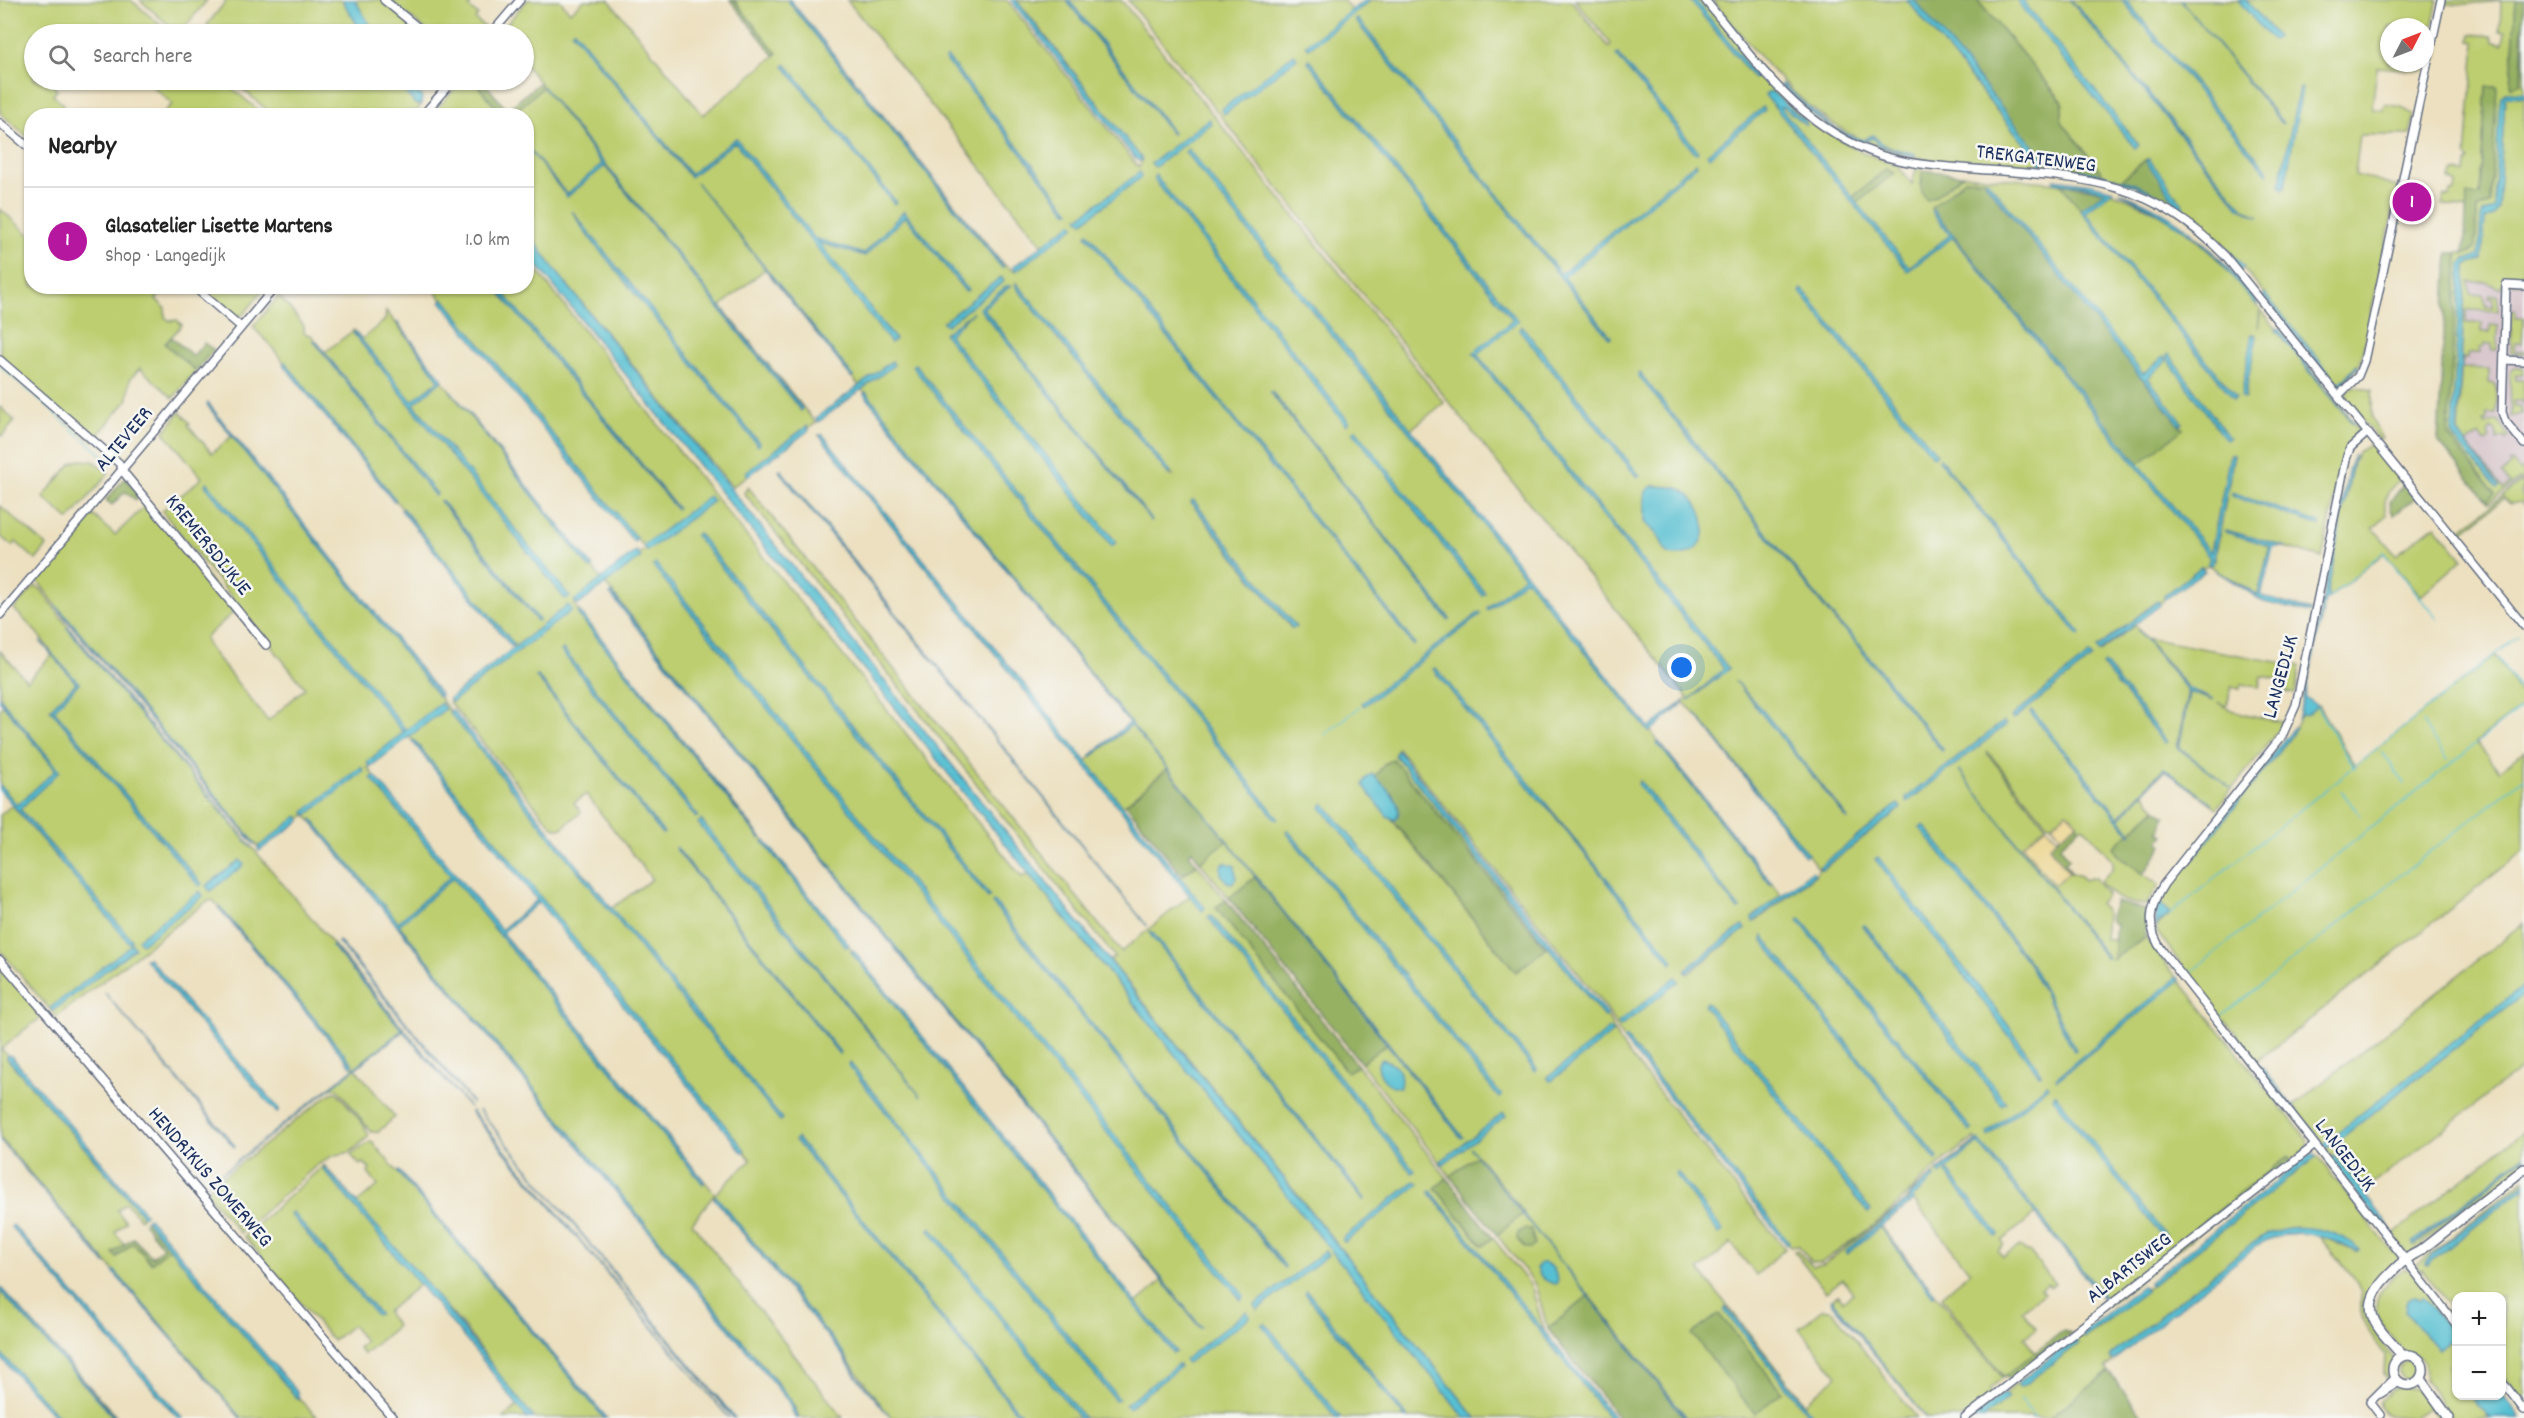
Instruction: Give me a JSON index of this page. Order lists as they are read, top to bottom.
{
  "streets": {
    "street": [
      "TREKGATENWEG",
      "ALTEVEER",
      "KREMERSDIJKJE",
      "LANGEDIJK",
      "HENDRIKUS ZOMERWEG",
      "ALBARTSWEG"
    ]
  },
  "crossings": [
    ["ALTEVEER", "KREMERSDIJKJE"],
    ["LANGEDIJK", "ALBARTSWEG"]
  ],
  "north": "top right",
  "page": {
    "search": "Search here",
    "heading": "Nearby",
    "pins": "1",
    "list": [
      {
        "mark": "1",
        "name": "Glasatelier Lisette Martens",
        "note": "Shop · Langedijk",
        "value": "1.0 km"
      }
    ],
    "map_buttons": ["+", "−"]
  }
}
